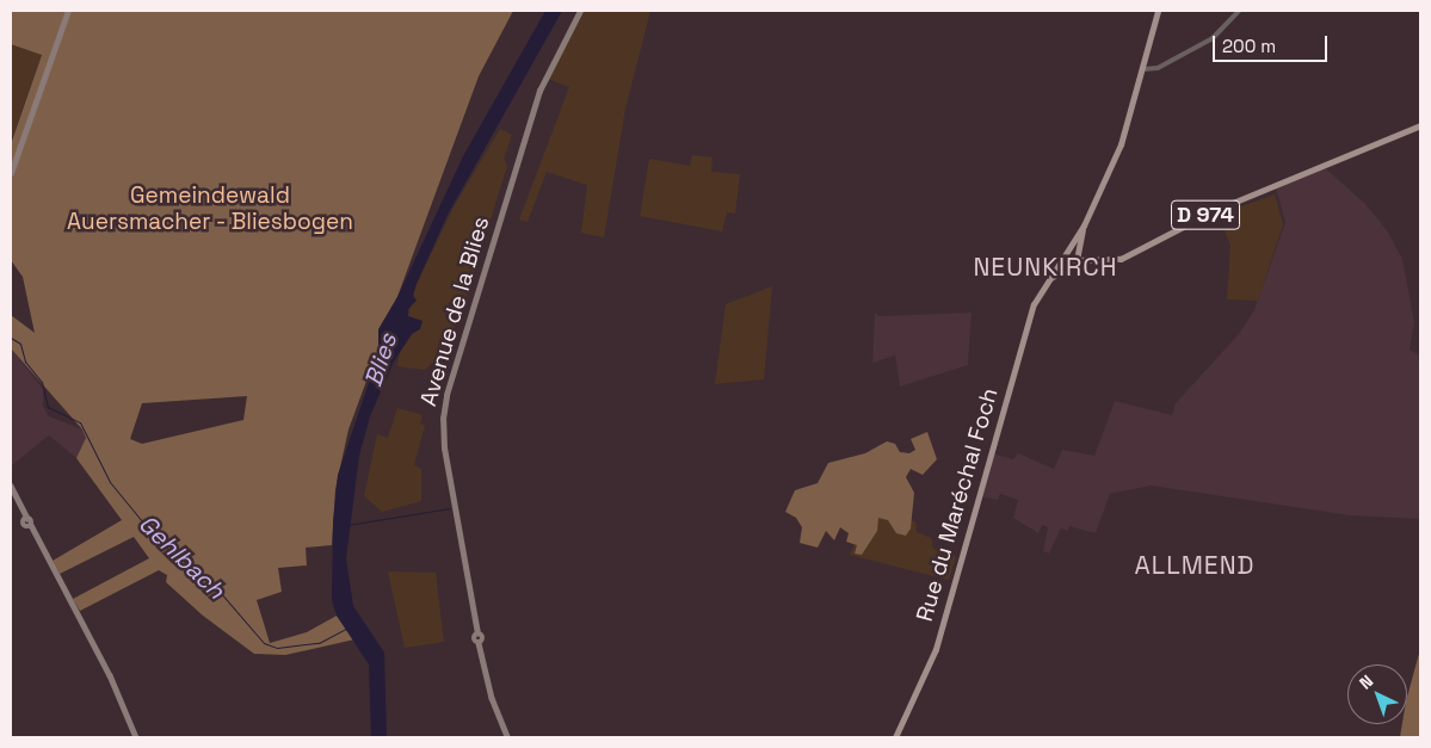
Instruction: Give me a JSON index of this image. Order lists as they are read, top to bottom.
{
  "streets": {
    "main road": ["D 974", "Avenue de la Blies", "Rue du Maréchal Foch"]
  },
  "crossings": [
    ["D 974", "Rue du Maréchal Foch"]
  ],
  "districts": ["NEUNKIRCH", "ALLMEND"],
  "water": ["Blies", "Gehlbach"],
  "parks": ["Gemeindewald Auersmacher - Bliesbogen"],
  "scale_bar": "200 m",
  "north": "top left"
}
